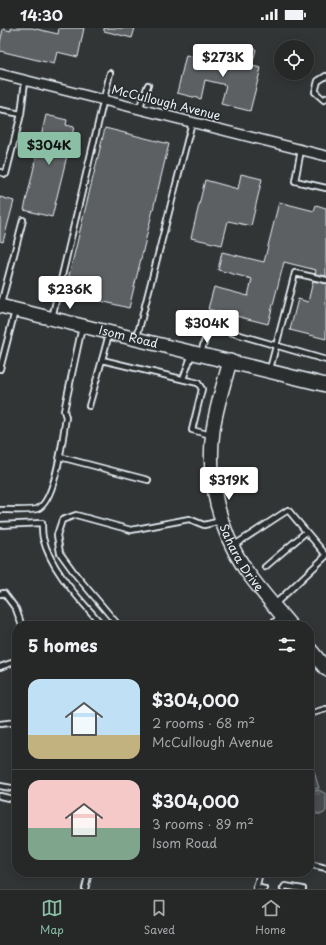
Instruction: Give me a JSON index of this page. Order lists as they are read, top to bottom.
{
  "streets": {
    "street": ["McCullough Avenue", "Isom Road", "Sahara Drive"]
  },
  "crossings": [
    ["Isom Road", "Sahara Drive"]
  ],
  "page": {
    "status": "14:30",
    "price": [
      "$273K",
      "$304K",
      "$236K",
      "$304K",
      "$319K"
    ],
    "heading": "5 homes",
    "list": [
      {
        "name": "$304,000",
        "note": "2 rooms · 68 m² · McCullough Avenue"
      },
      {
        "name": "$304,000",
        "note": "3 rooms · 89 m² · Isom Road"
      }
    ],
    "tabs": ["Map", "Saved", "Home"]
  }
}
